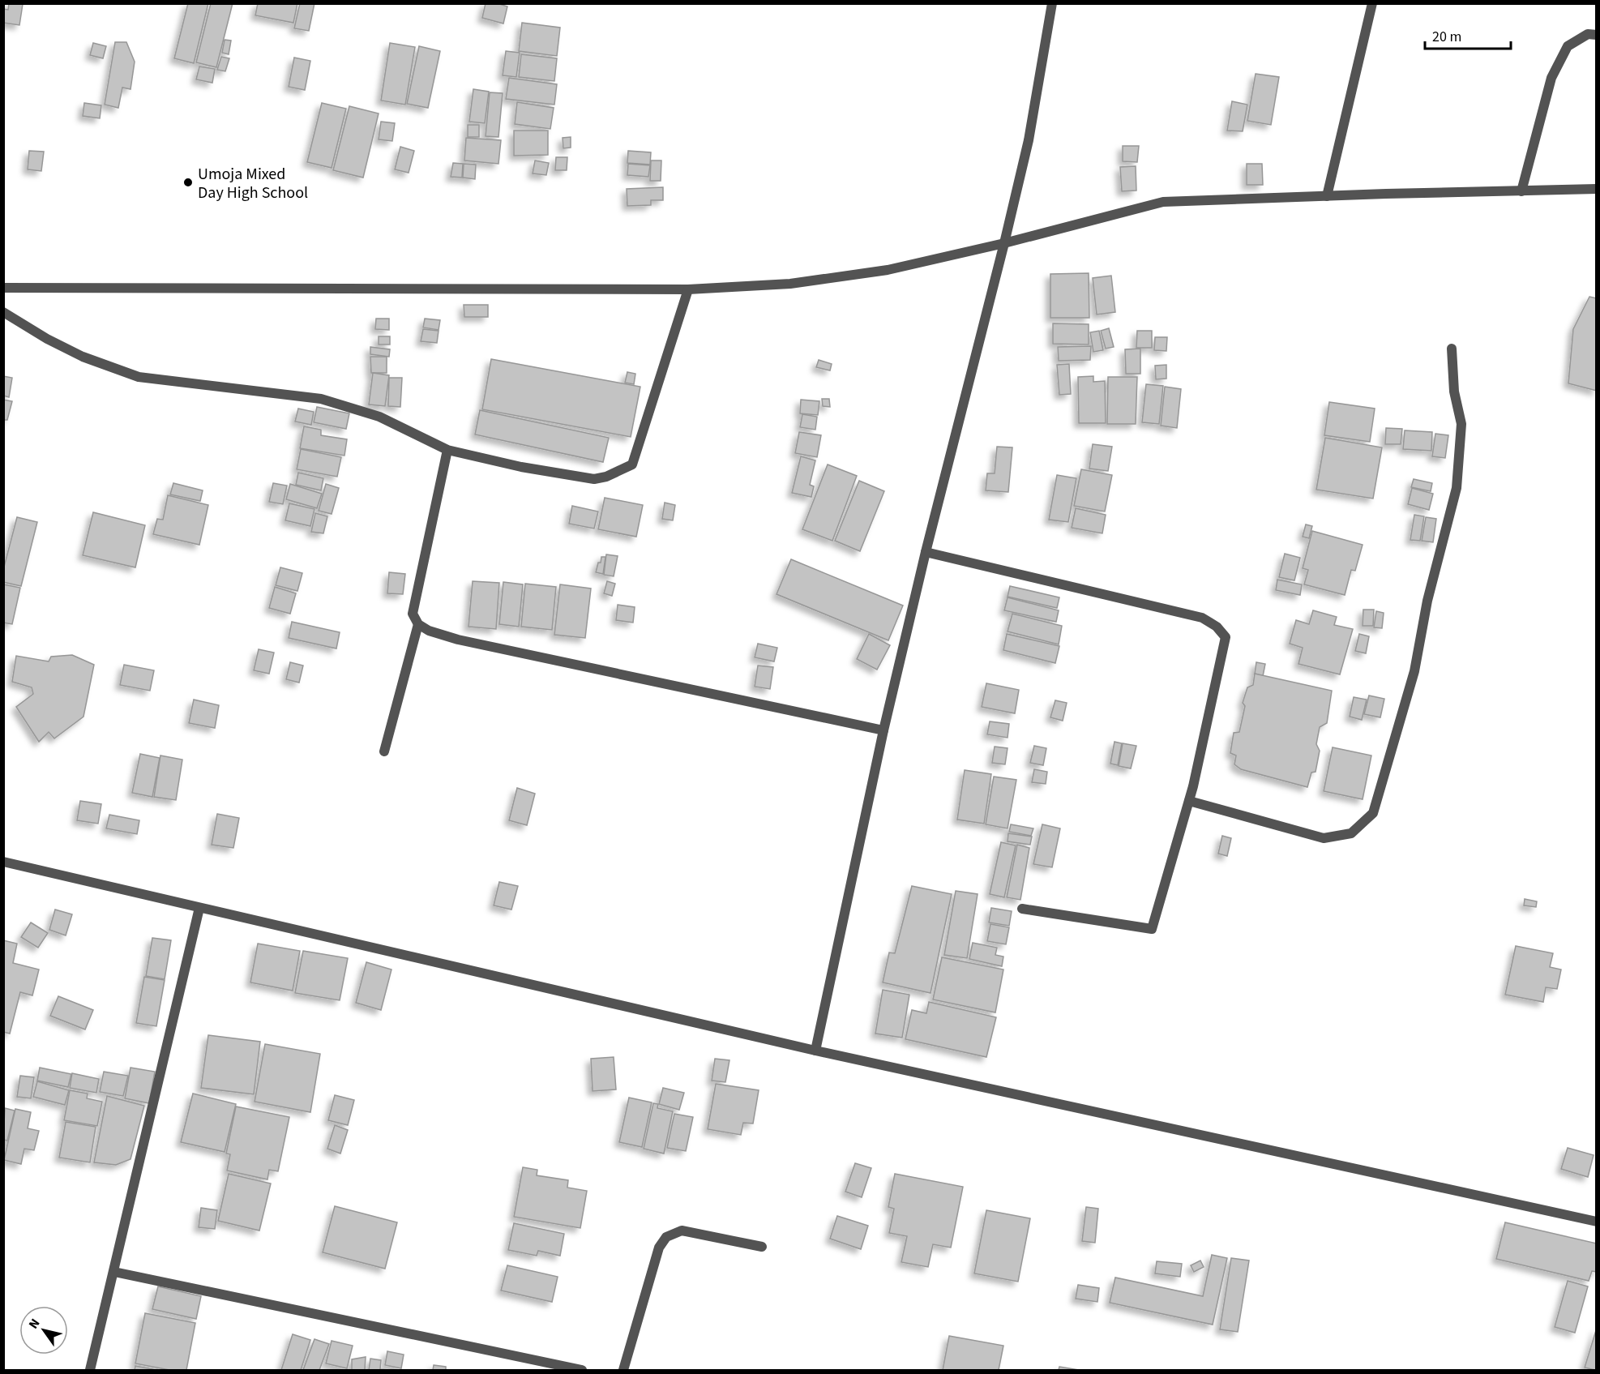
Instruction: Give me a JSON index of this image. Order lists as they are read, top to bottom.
{
  "places": ["Umoja Mixed Day High School"],
  "scale_bar": "20 m",
  "north": "top left"
}
